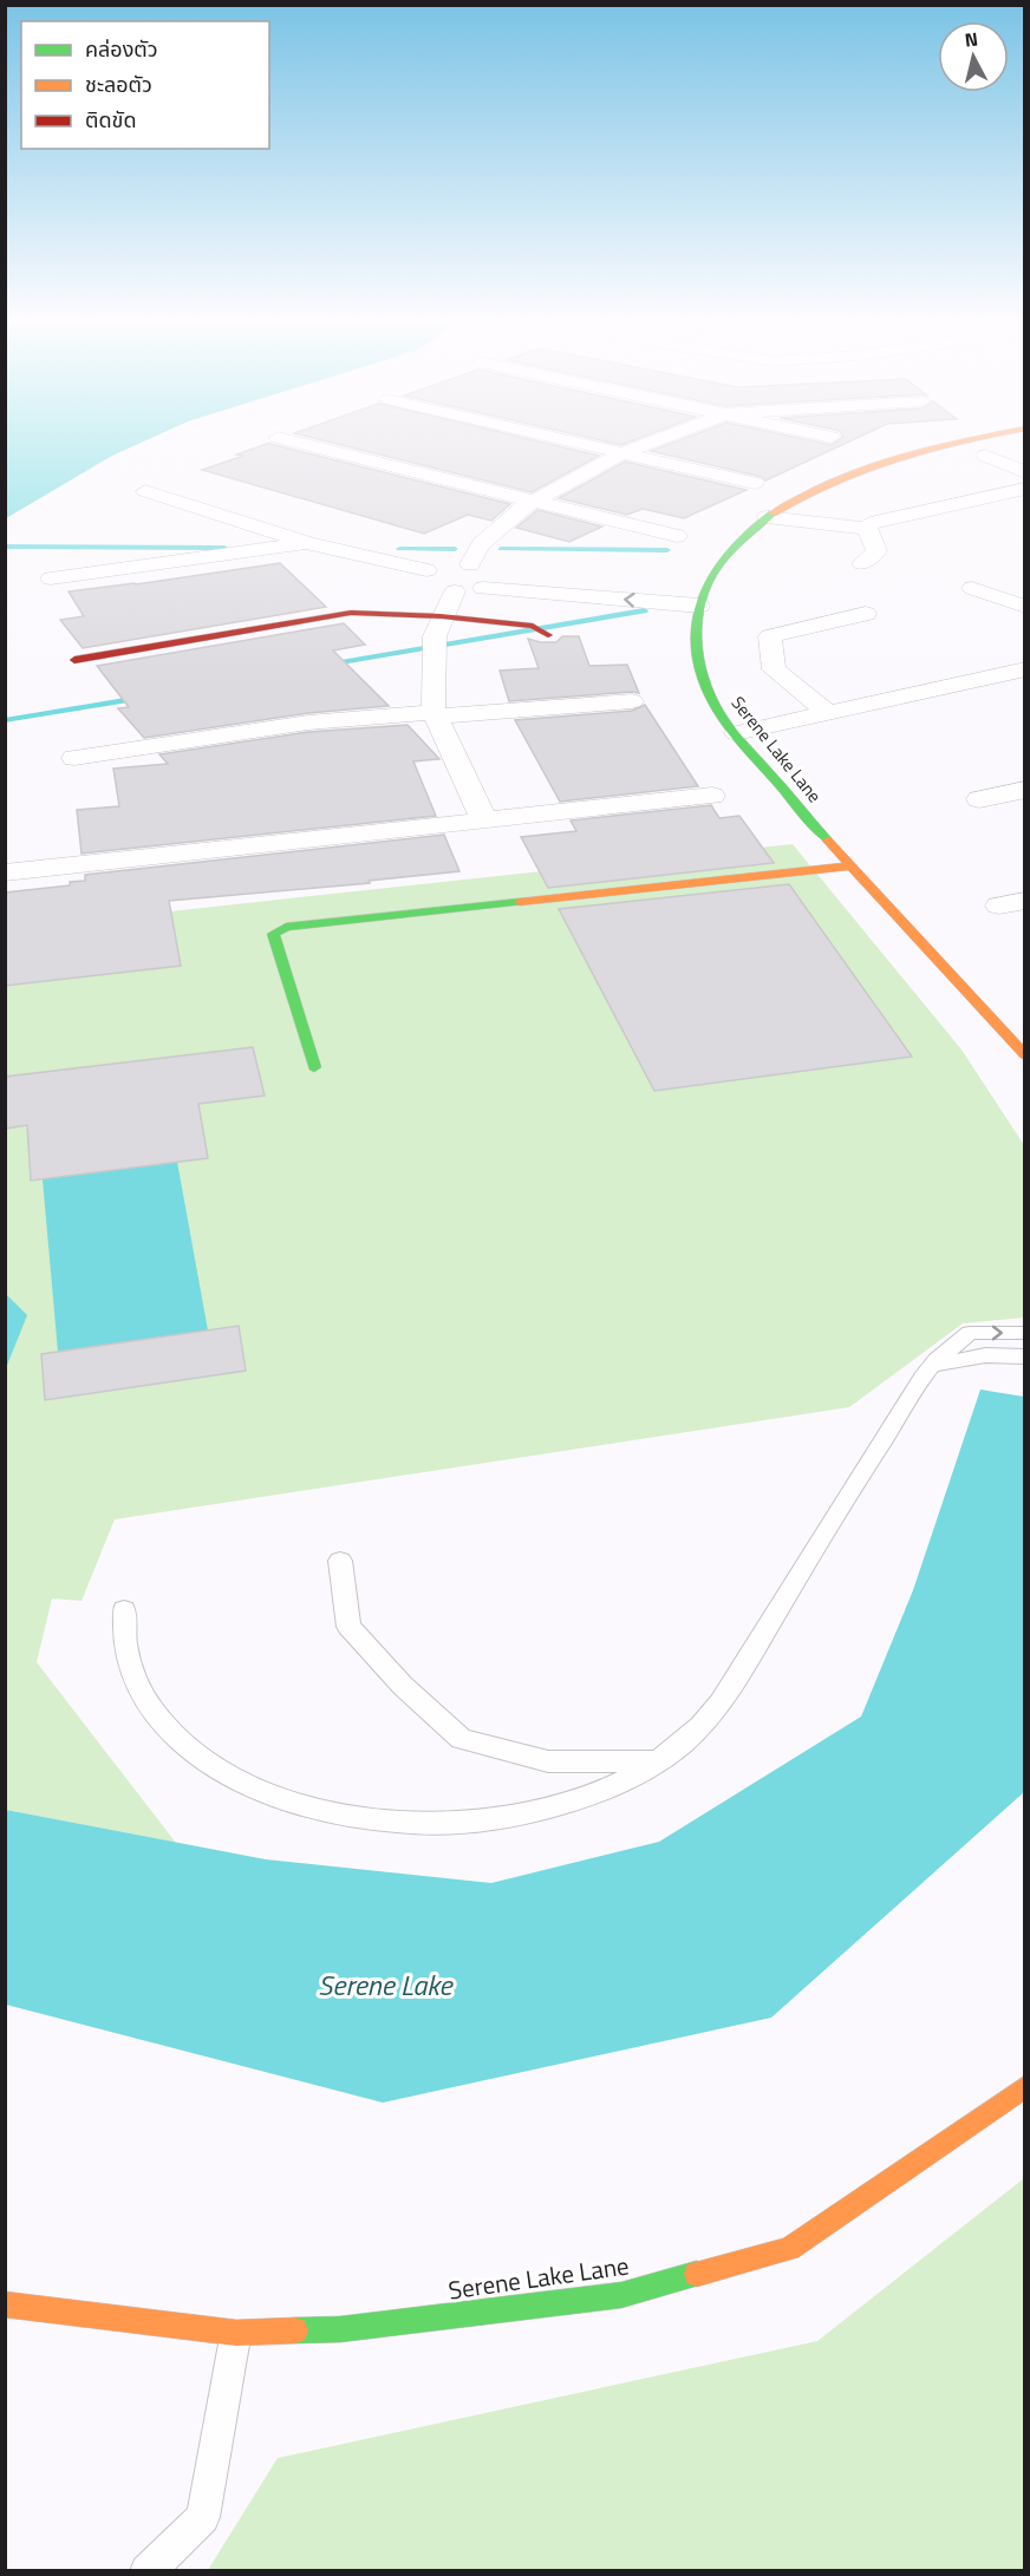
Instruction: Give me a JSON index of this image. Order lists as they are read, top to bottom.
{
  "streets": {
    "street": ["Serene Lake Lane"]
  },
  "water": ["Serene Lake"],
  "legend": ["คล่องตัว", "ชะลอตัว", "ติดขัด"],
  "north": "top"
}
